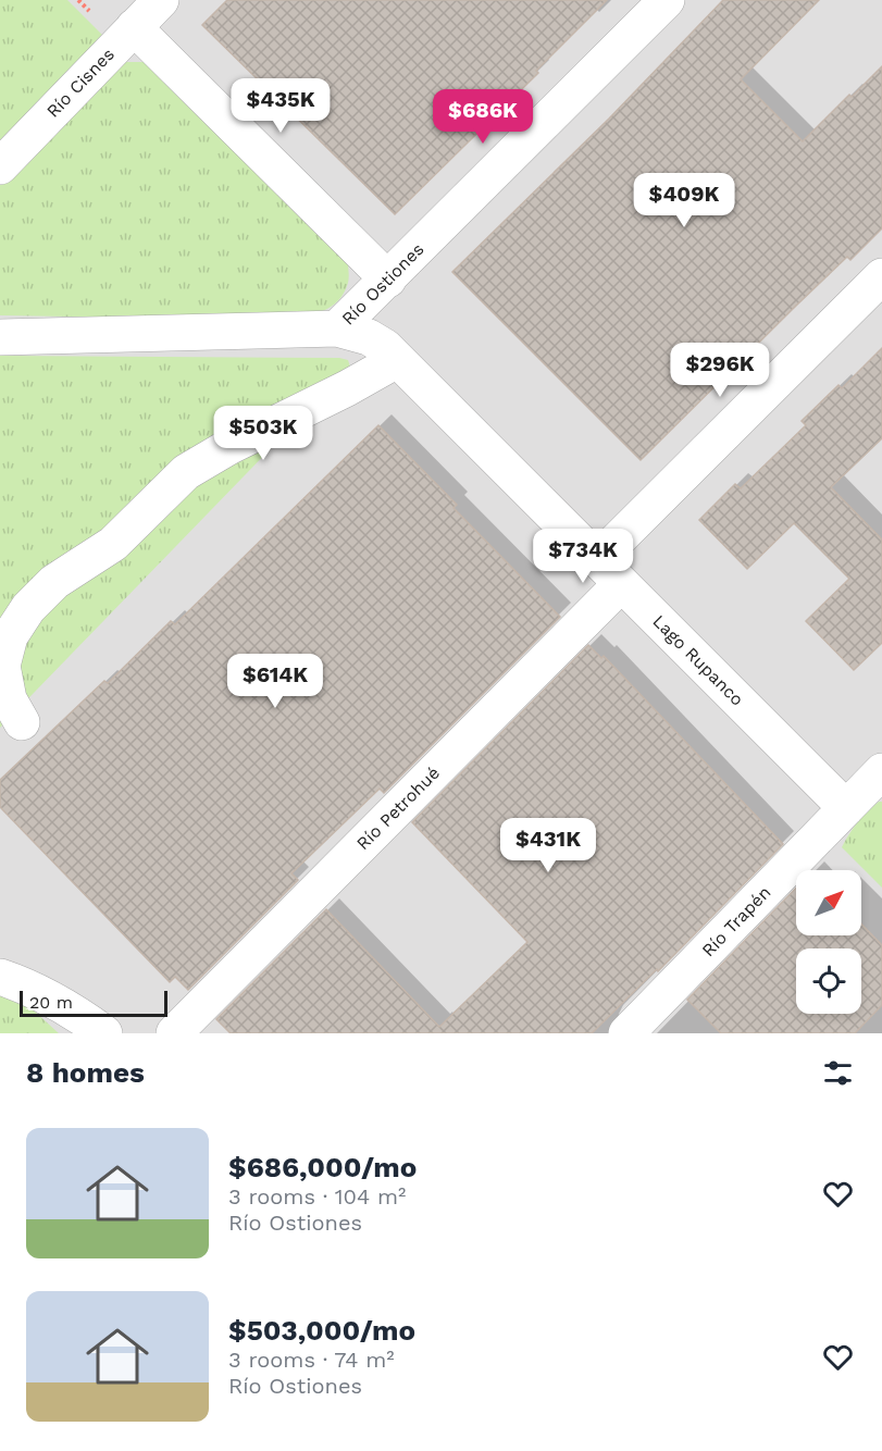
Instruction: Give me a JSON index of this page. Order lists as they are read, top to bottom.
{
  "streets": {
    "street": [
      "Río Cisnes",
      "Río Ostiones",
      "Lago Rupanco",
      "Río Petrohué",
      "Río Trapén"
    ]
  },
  "crossings": [
    ["Río Ostiones", "Lago Rupanco"],
    ["Lago Rupanco", "Río Petrohué"],
    ["Lago Rupanco", "Río Trapén"]
  ],
  "scale_bar": "20 m",
  "north": "top right",
  "page": {
    "price": [
      "$435K",
      "$686K",
      "$409K",
      "$296K",
      "$503K",
      "$734K",
      "$614K",
      "$431K"
    ],
    "scale": "20 m",
    "heading": "8 homes",
    "list": [
      {
        "name": "$686,000/mo",
        "note": "3 rooms · 104 m² · Río Ostiones"
      },
      {
        "name": "$503,000/mo",
        "note": "3 rooms · 74 m² · Río Ostiones"
      }
    ]
  }
}
